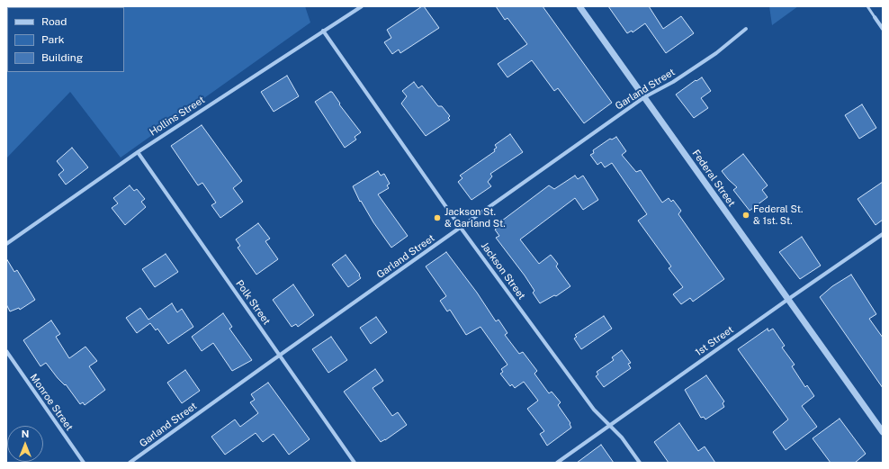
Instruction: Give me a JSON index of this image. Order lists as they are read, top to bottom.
{
  "streets": {
    "street": [
      "Garland Street",
      "Hollins Street",
      "Federal Street",
      "Jackson Street",
      "Polk Street",
      "1st Street",
      "Monroe Street"
    ]
  },
  "crossings": [
    ["Garland Street", "Federal Street"],
    ["Garland Street", "Jackson Street"],
    ["Garland Street", "Polk Street"],
    ["Hollins Street", "Jackson Street"],
    ["Hollins Street", "Polk Street"],
    ["Federal Street", "1st Street"],
    ["Jackson Street", "1st Street"]
  ],
  "places": ["Federal St. & 1st. St.", "Jackson St. & Garland St."],
  "legend": ["Road", "Park", "Building"],
  "north": "top"
}
